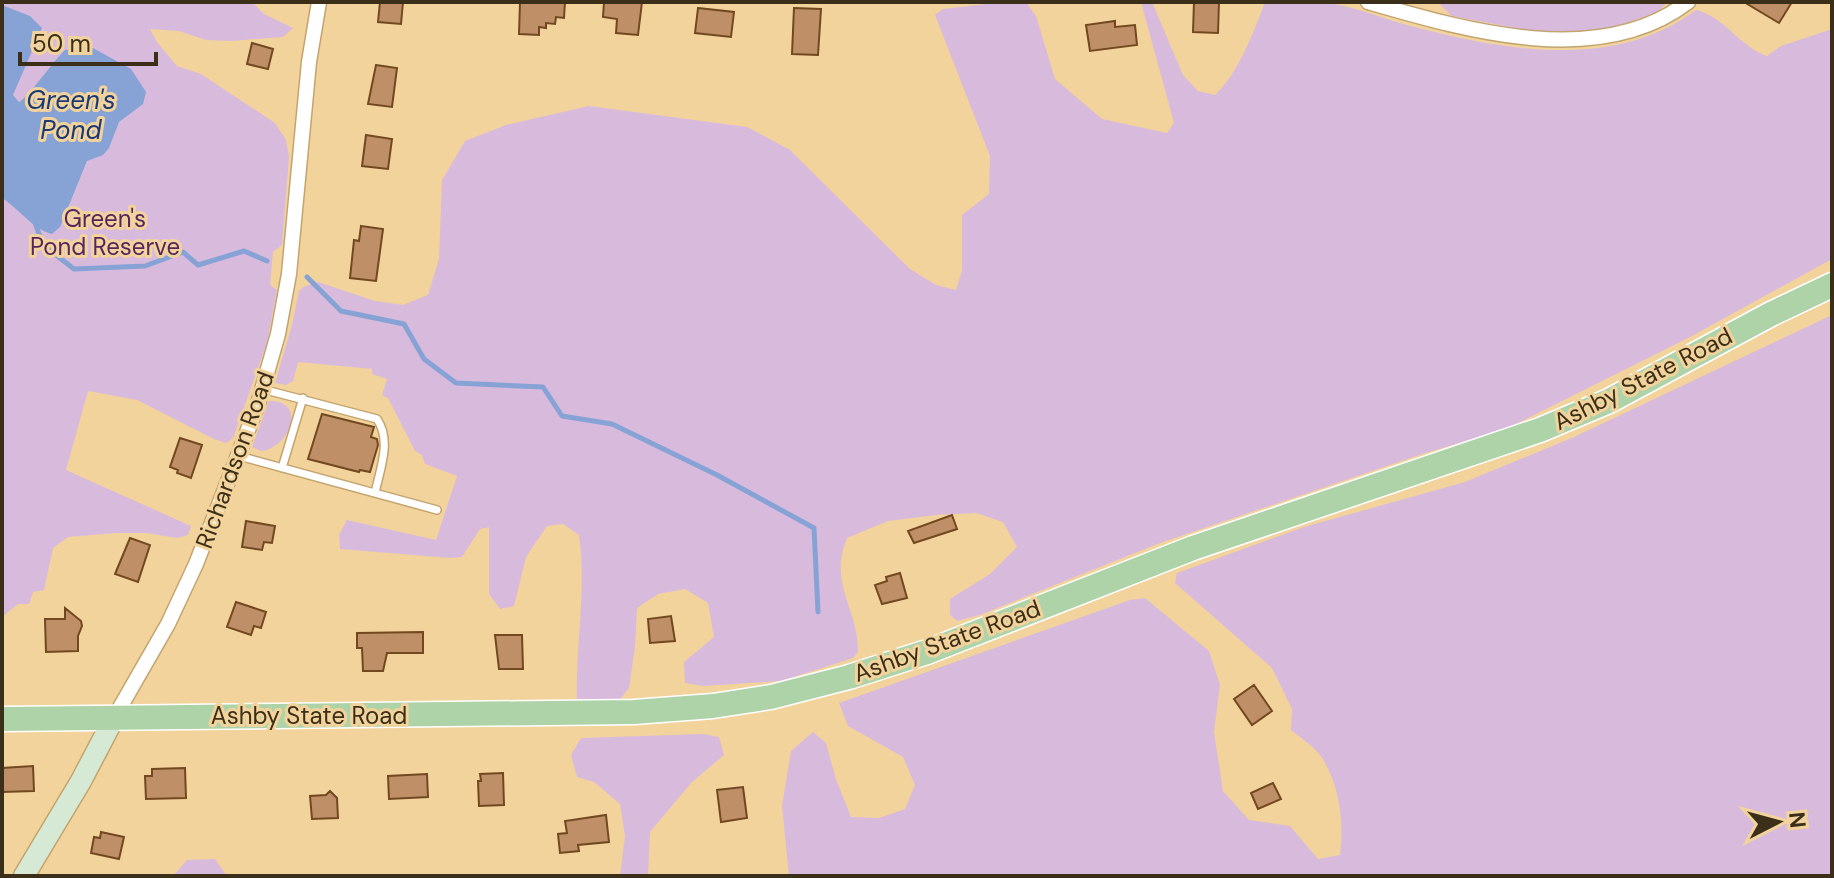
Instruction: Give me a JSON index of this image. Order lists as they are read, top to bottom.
{
  "streets": {
    "main road": ["Ashby State Road"],
    "street": ["Richardson Road"]
  },
  "crossings": [
    ["Ashby State Road", "Richardson Road"]
  ],
  "water": ["Green's Pond"],
  "parks": ["Green's Pond Reserve"],
  "scale_bar": "50 m",
  "north": "right"
}
